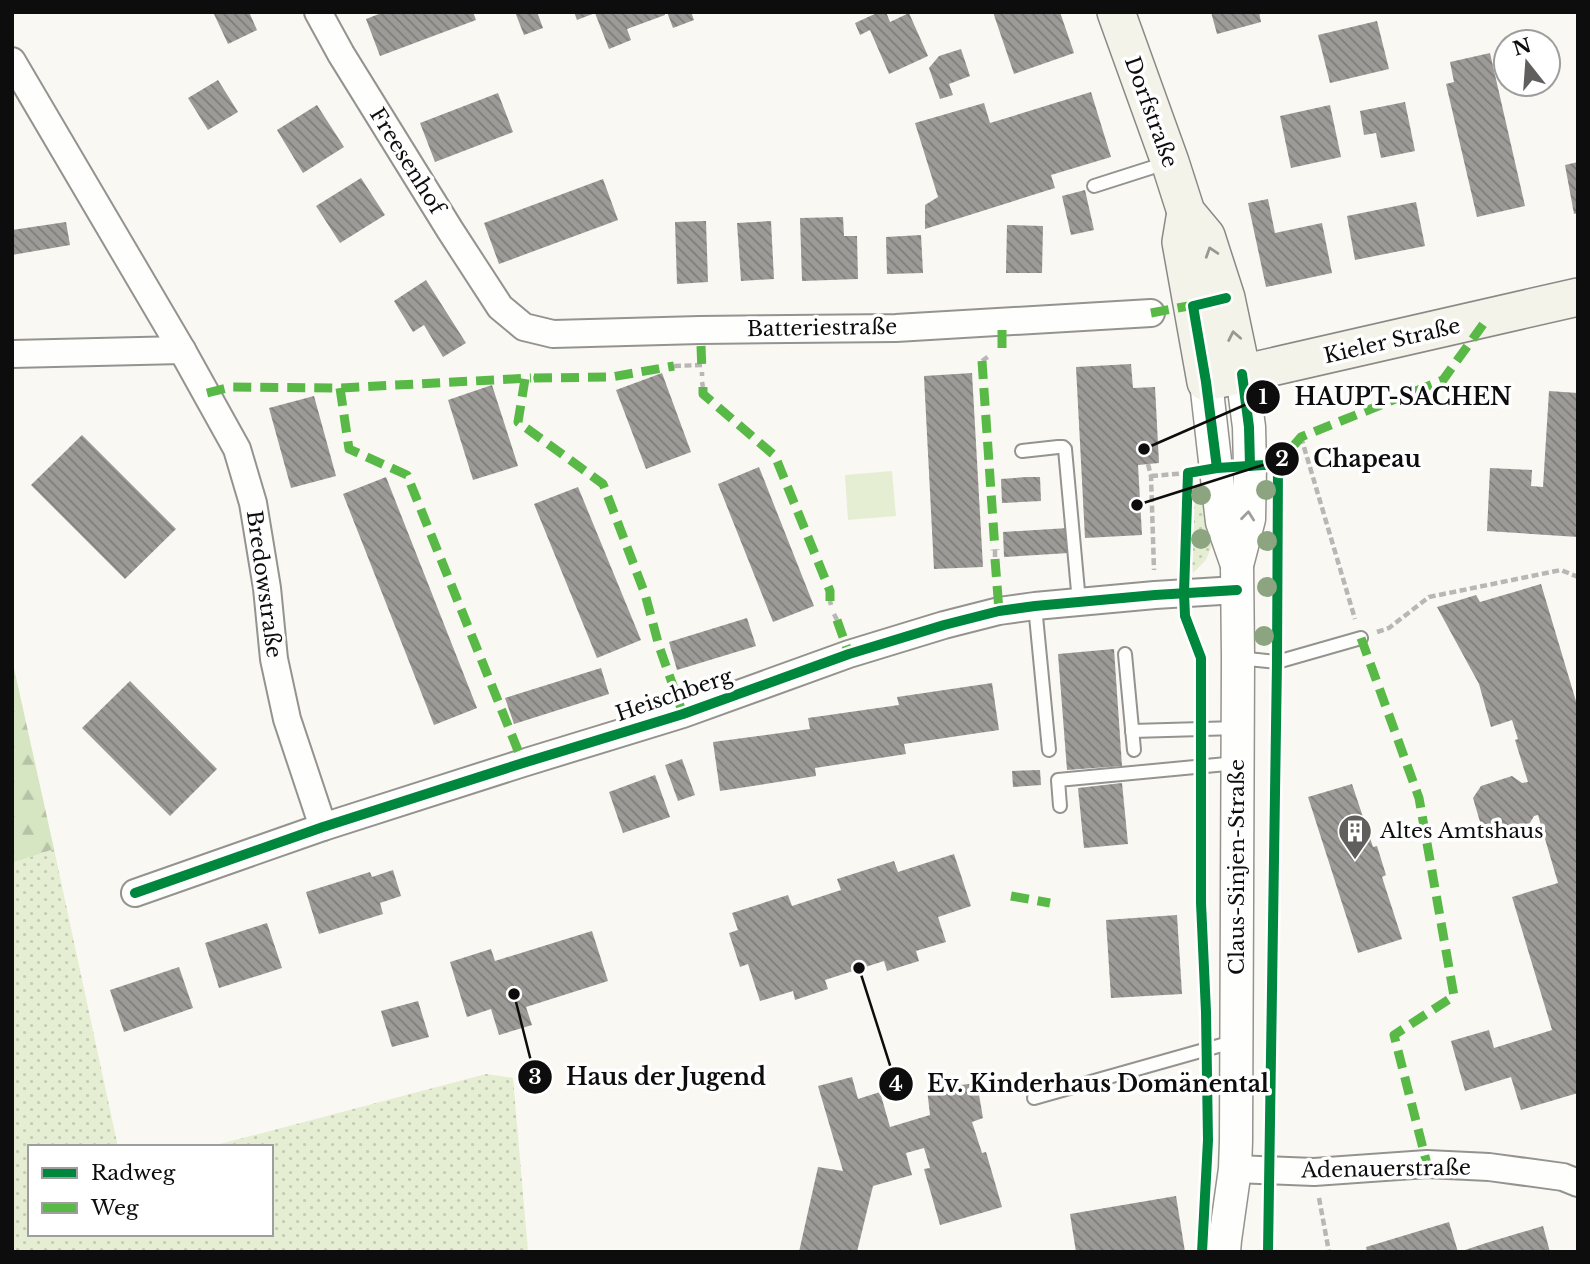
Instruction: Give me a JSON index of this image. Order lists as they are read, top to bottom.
{
  "streets": {
    "main road": ["Dorfstraße", "Kieler Straße"],
    "street": [
      "Freesenhof",
      "Batteriestraße",
      "Bredowstraße",
      "Heischberg",
      "Claus-Sinjen-Straße",
      "Adenauerstraße"
    ]
  },
  "crossings": [
    ["Dorfstraße", "Kieler Straße"],
    ["Dorfstraße", "Claus-Sinjen-Straße"],
    ["Freesenhof", "Batteriestraße"],
    ["Kieler Straße", "Claus-Sinjen-Straße"],
    ["Bredowstraße", "Heischberg"],
    ["Heischberg", "Claus-Sinjen-Straße"],
    ["Claus-Sinjen-Straße", "Adenauerstraße"]
  ],
  "places": {
    "other": [
      "HAUPT-SACHEN",
      "Chapeau",
      "Ev. Kinderhaus Domänental",
      "Haus der Jugend"
    ],
    "building": ["Altes Amtshaus"]
  },
  "legend": ["Radweg", "Weg"],
  "north": "top"
}
